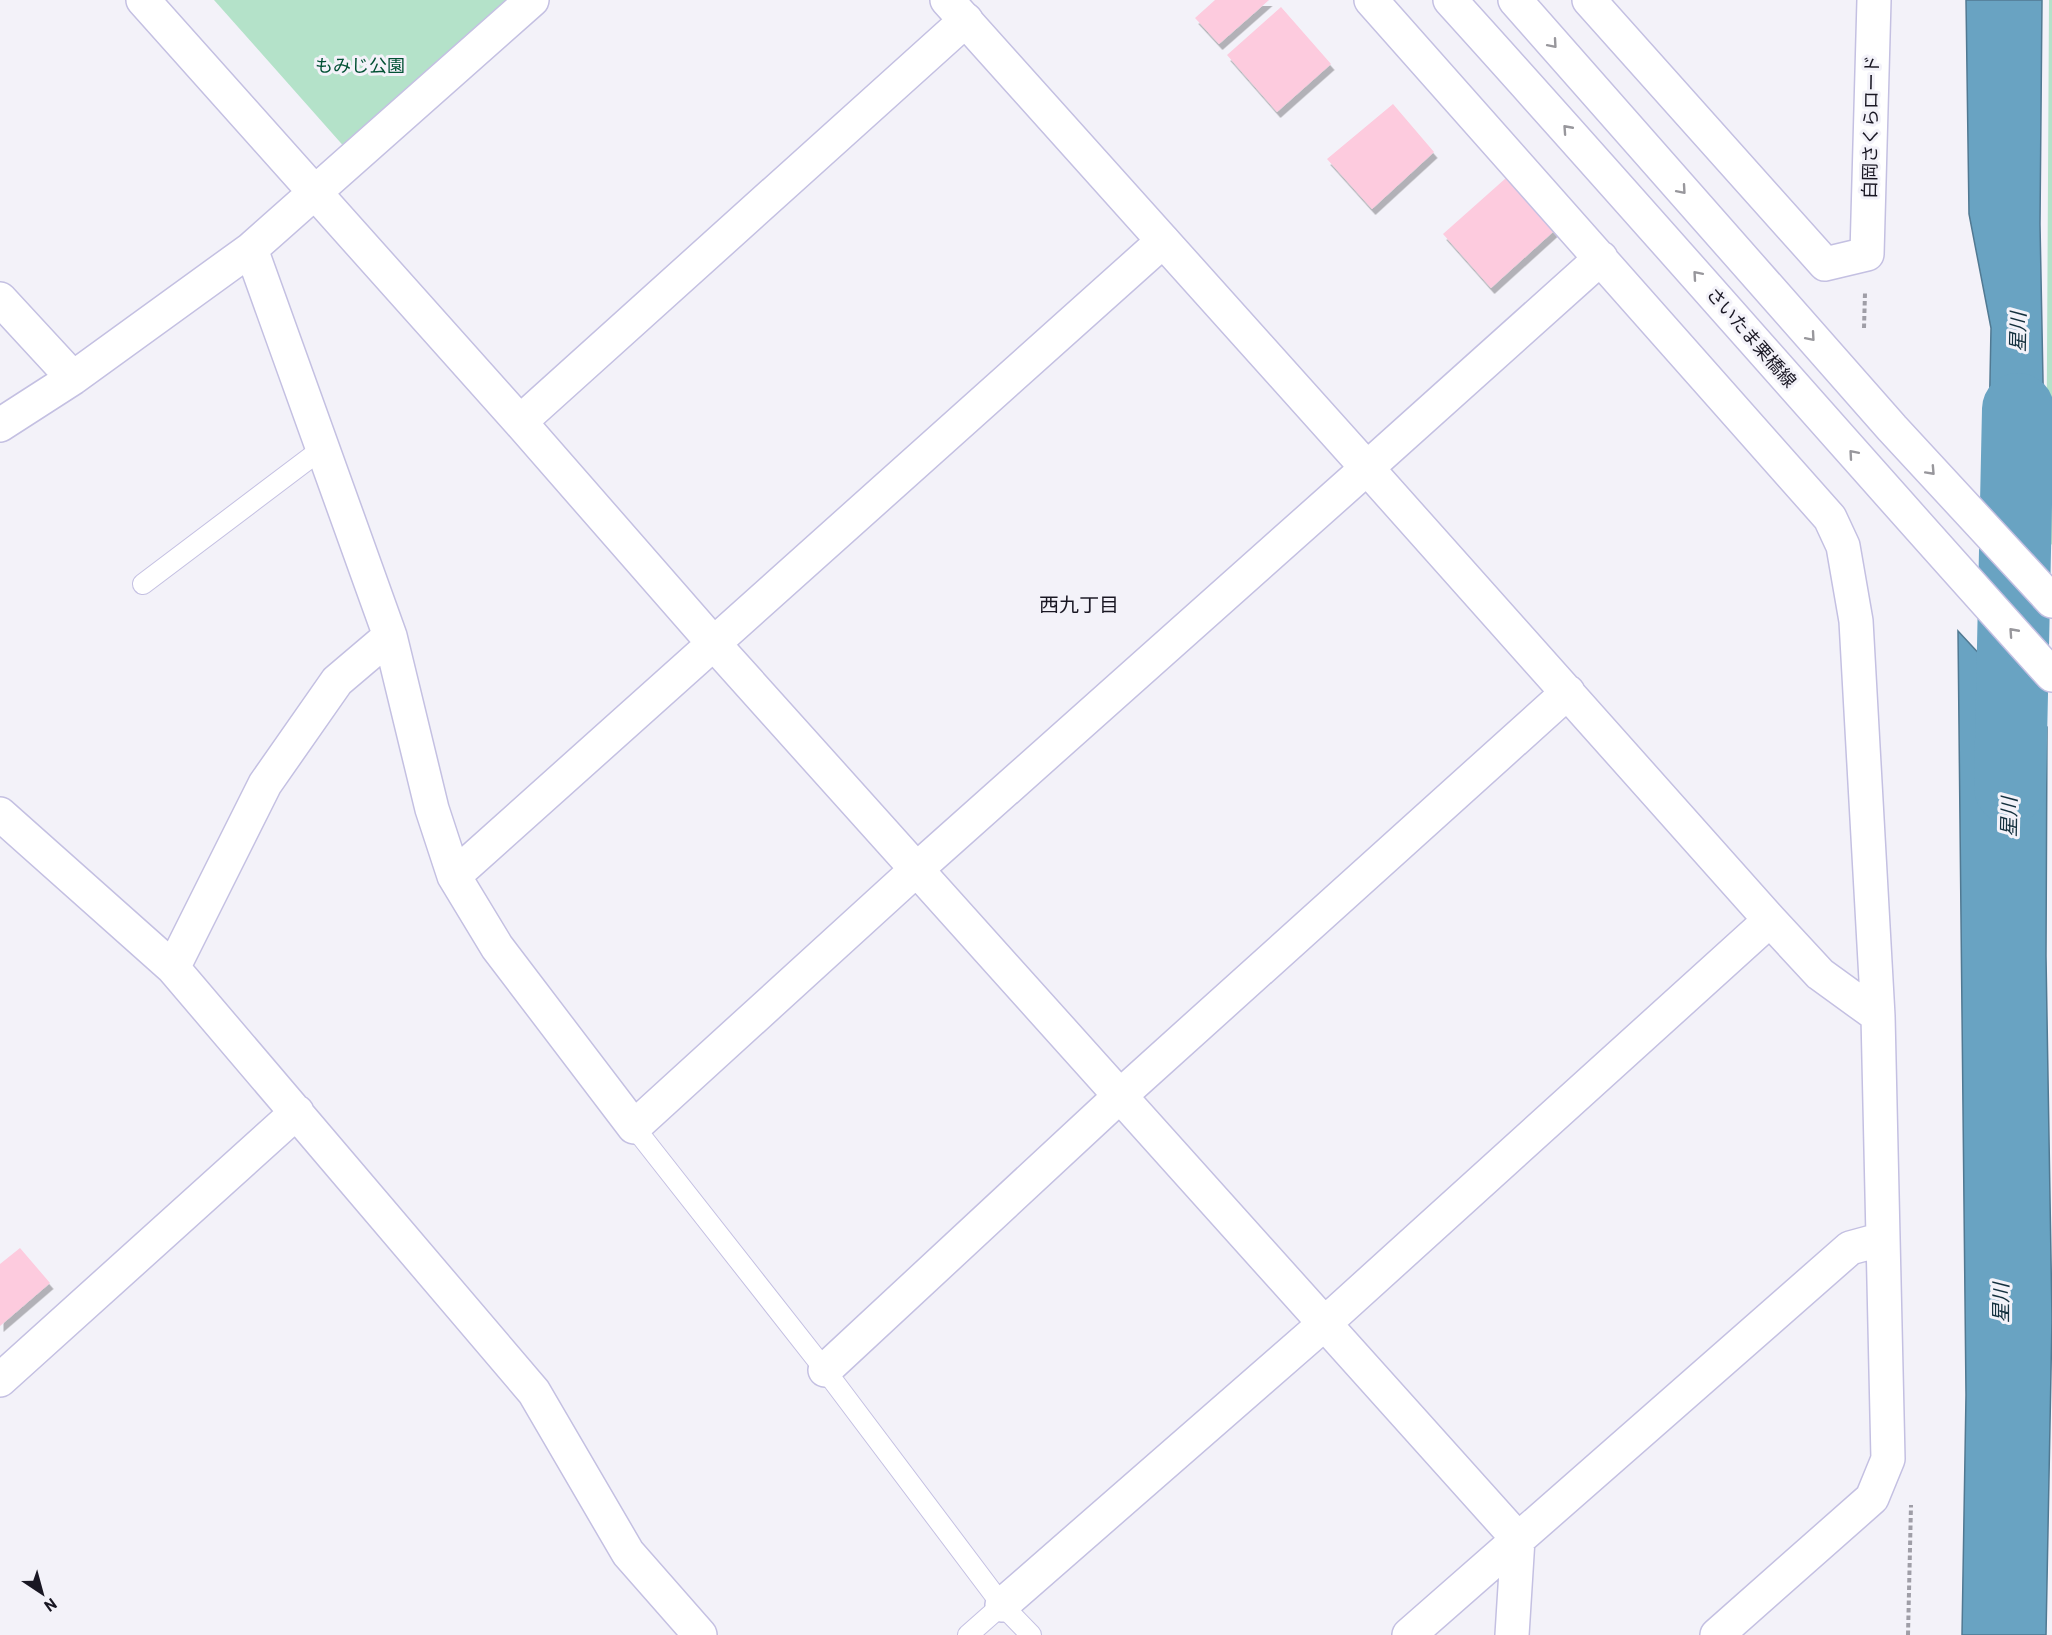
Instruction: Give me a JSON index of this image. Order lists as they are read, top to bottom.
{
  "streets": {
    "street": ["白岡さくらロード", "さいたま栗橋線"]
  },
  "districts": ["西九丁目"],
  "water": ["星川"],
  "parks": ["もみじ公園"],
  "north": "bottom right"
}
